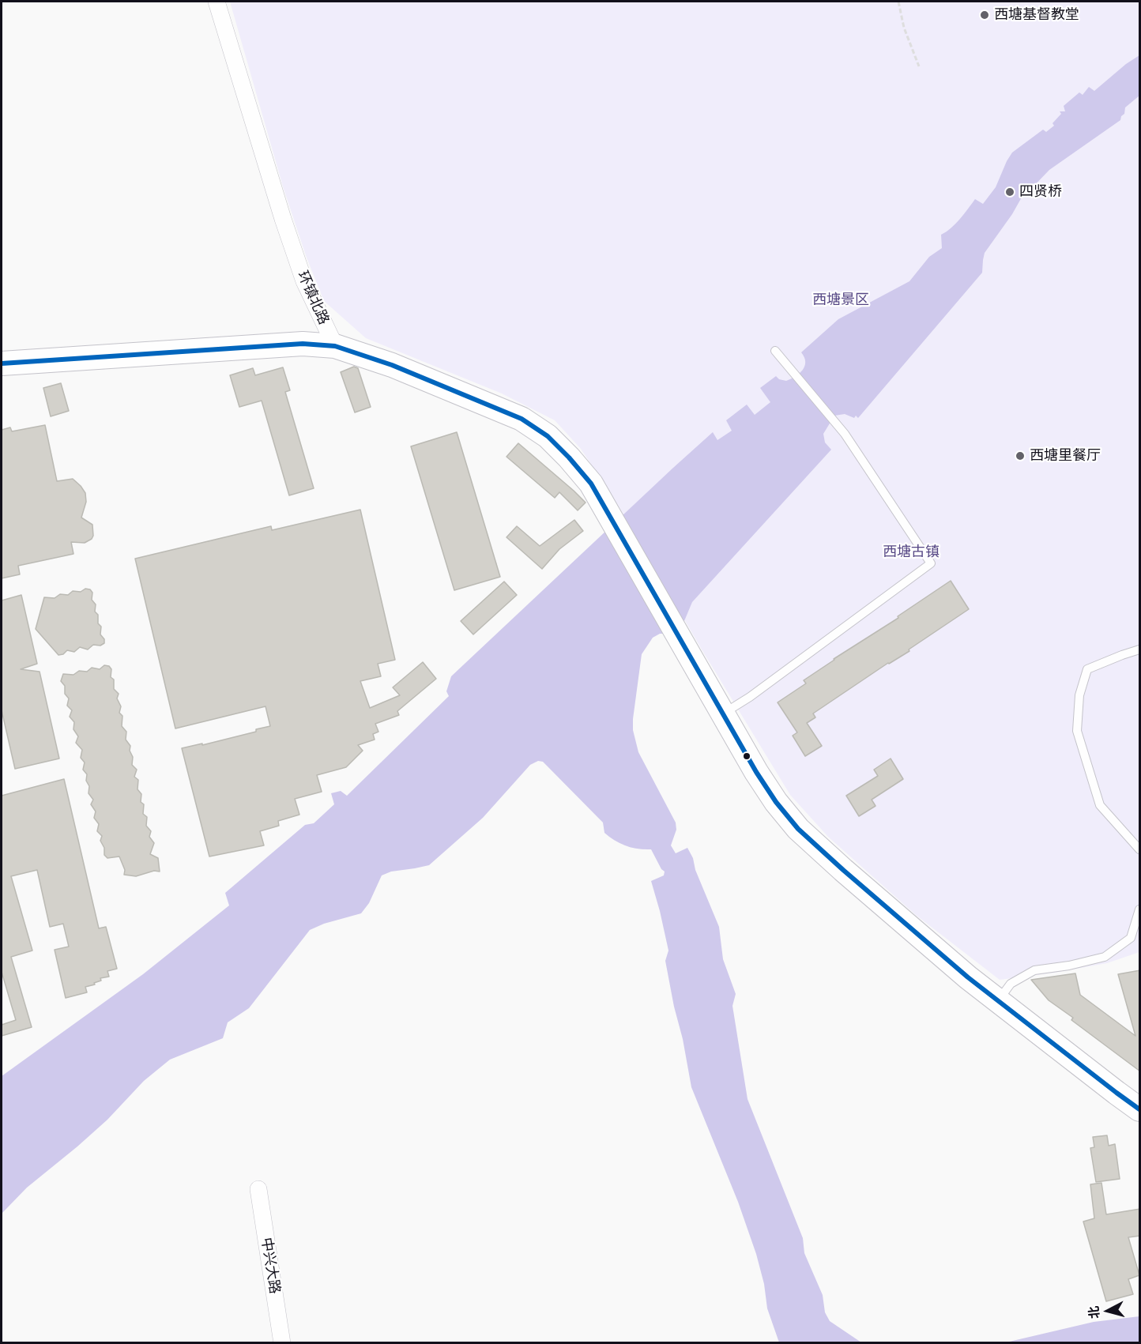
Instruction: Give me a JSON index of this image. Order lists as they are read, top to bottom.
{
  "streets": {
    "street": ["环镇北路", "中兴大路"]
  },
  "parks": ["西塘景区", "西塘古镇"],
  "places": ["西塘基督教堂", "四贤桥", "西塘里餐厅"],
  "north": "left"
}
